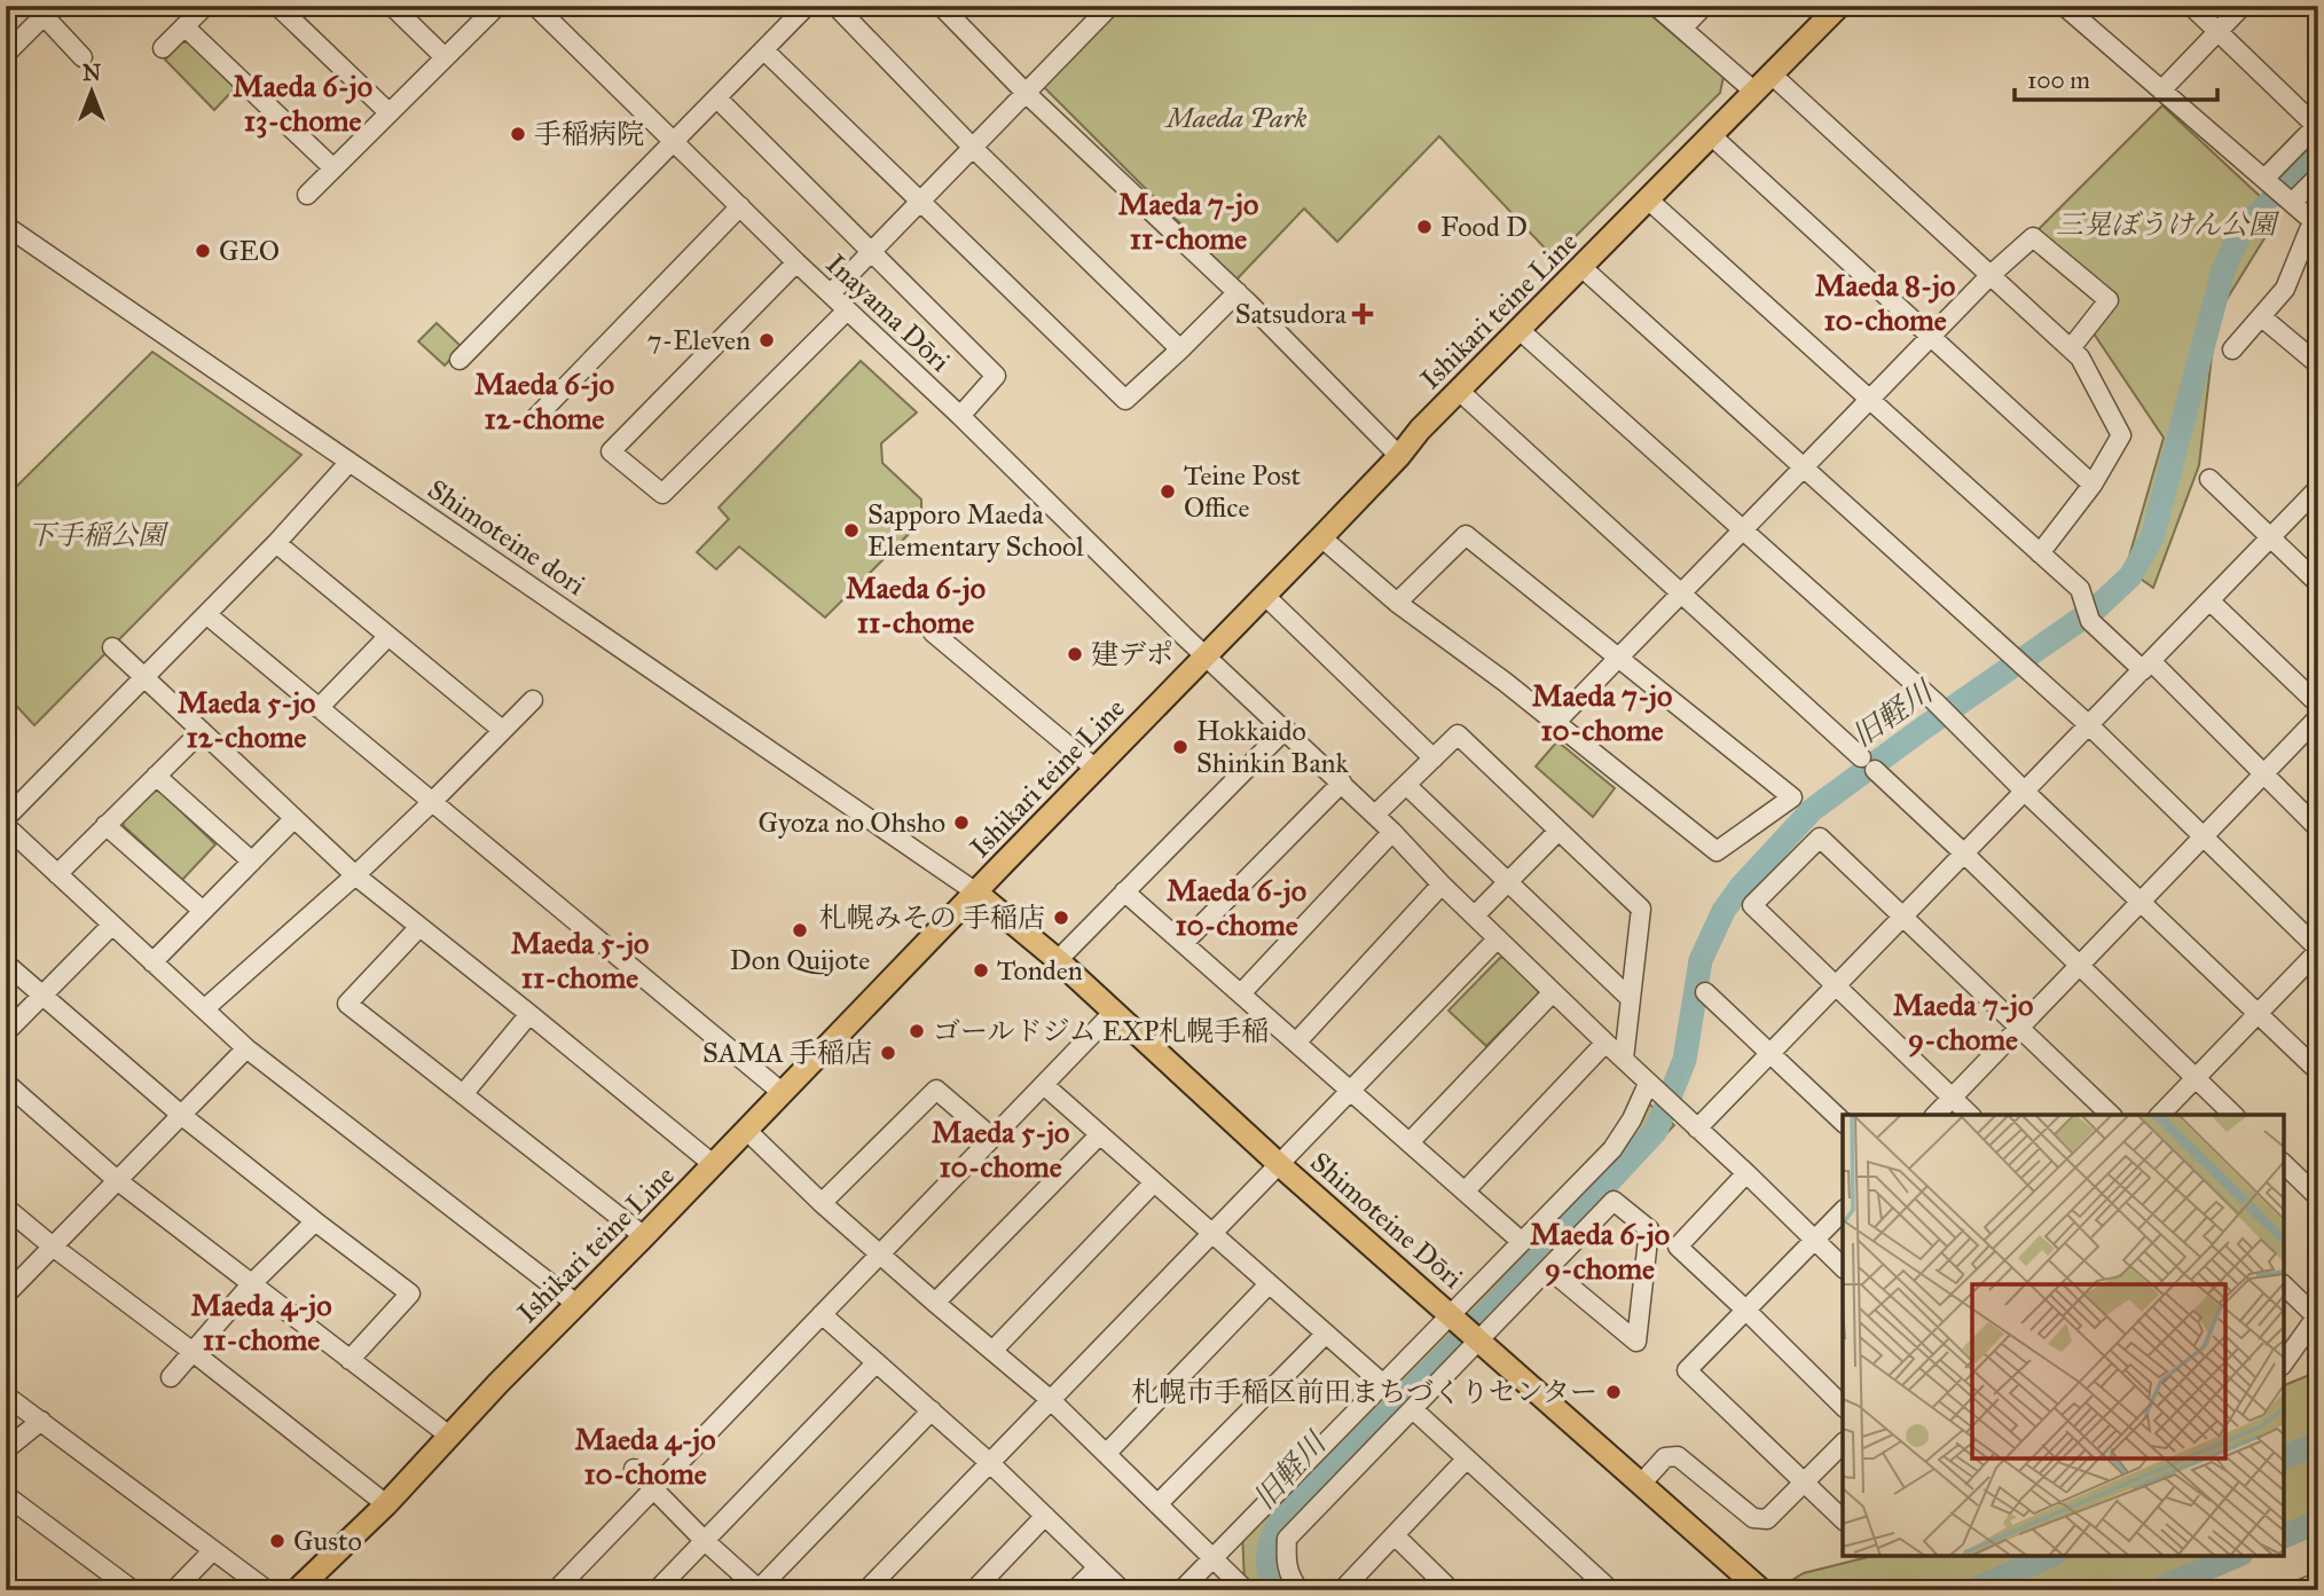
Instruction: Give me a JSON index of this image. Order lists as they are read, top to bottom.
{
  "streets": {
    "main road": ["Ishikari teine Line", "Shimoteine Dōri"],
    "street": ["Inayama Dōri", "Shimoteine dori"]
  },
  "crossings": [
    ["Ishikari teine Line", "Inayama Dōri"],
    ["Ishikari teine Line", "Shimoteine dori"],
    ["Ishikari teine Line", "Shimoteine Dōri"],
    ["Shimoteine dori", "Shimoteine Dōri"]
  ],
  "districts": [
    "Maeda 6-jo 13-chome",
    "Maeda 7-jo 11-chome",
    "Maeda 8-jo 10-chome",
    "Maeda 6-jo 12-chome",
    "Maeda 6-jo 11-chome",
    "Maeda 7-jo 10-chome",
    "Maeda 5-jo 12-chome",
    "Maeda 6-jo 10-chome",
    "Maeda 5-jo 11-chome",
    "Maeda 7-jo 9-chome",
    "Maeda 5-jo 10-chome",
    "Maeda 6-jo 9-chome",
    "Maeda 4-jo 11-chome",
    "Maeda 4-jo 10-chome"
  ],
  "water": ["旧軽川"],
  "parks": ["Maeda Park", "三晃ぼうけん公園", "下手稲公園"],
  "places": {
    "other": [
      "手稲病院",
      "Food D",
      "GEO",
      "7-Eleven",
      "Teine Post Office",
      "Sapporo Maeda Elementary School",
      "建デポ",
      "Hokkaido Shinkin Bank",
      "Gyoza no Ohsho",
      "札幌みその 手稲店",
      "Don Quijote",
      "Tonden",
      "ゴールドジム EXP札幌手稲",
      "SAMA 手稲店",
      "札幌市手稲区前田まちづくりセンター",
      "Gusto"
    ],
    "health": ["Satsudora"]
  },
  "scale_bar": "100 m",
  "north": "top"
}
